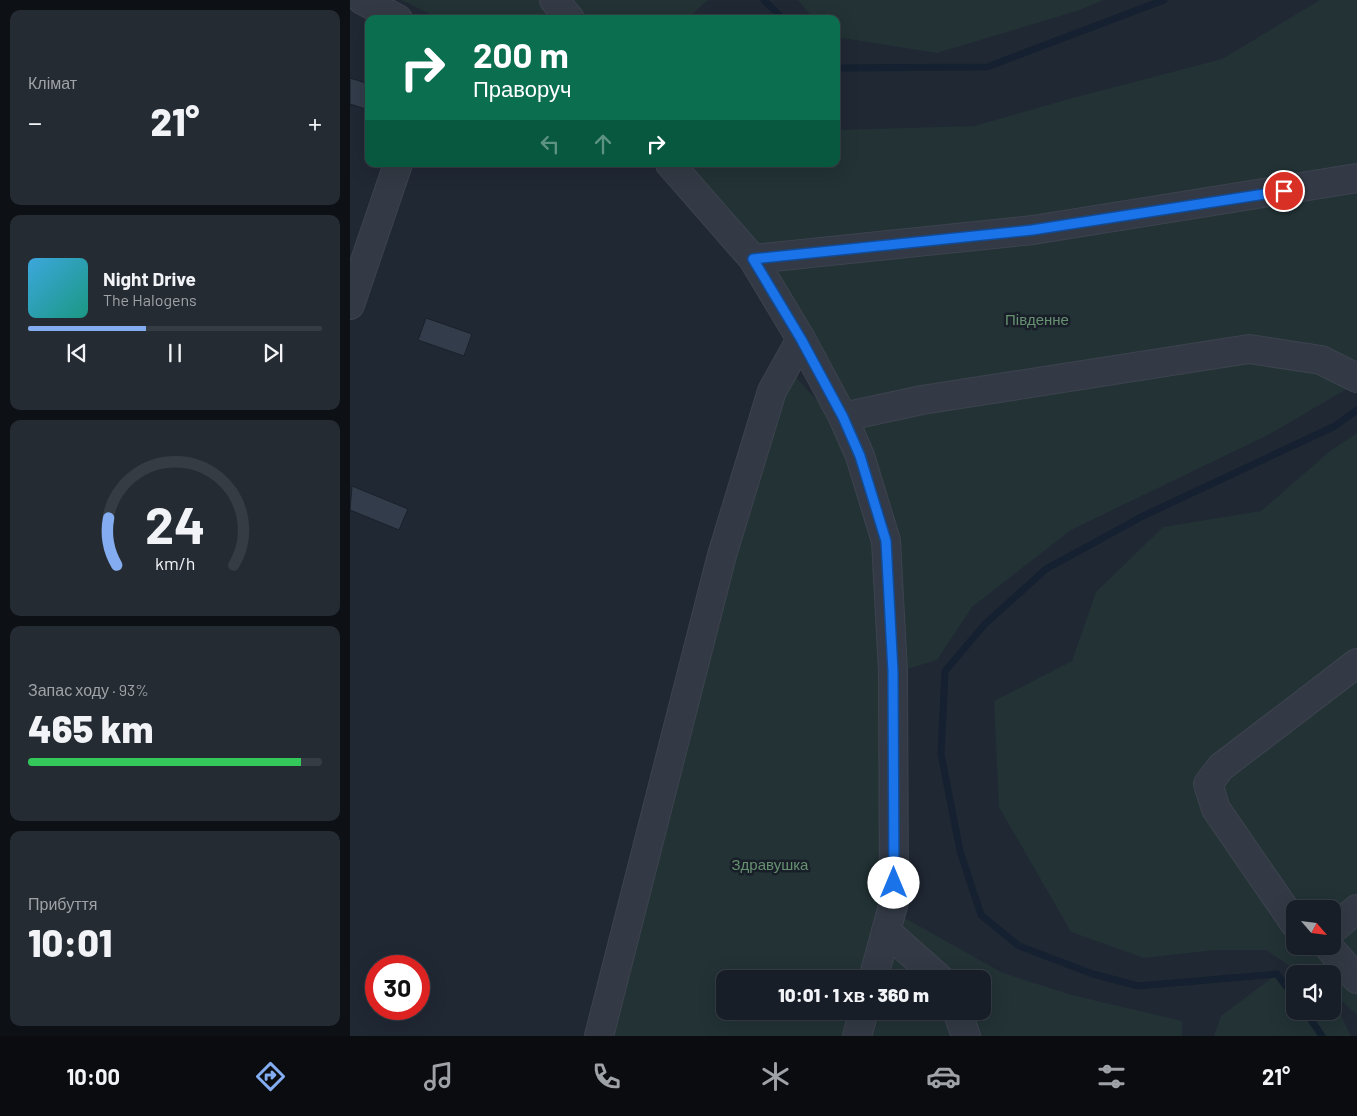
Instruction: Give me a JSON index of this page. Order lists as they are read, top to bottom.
{
  "parks": ["Південне", "Здравушка"],
  "north": "bottom right",
  "page": {
    "tile": [
      "Клімат",
      ["Запас ходу · 93%", "465 km"],
      ["Прибуття", "10:01"]
    ],
    "turn": ["200 m", "Праворуч"],
    "heat": ["−", "21°", "+"],
    "song": ["Night Drive", "The Halogens"],
    "limit": "30",
    "trip": "10:01 · 1 хв · 360 m",
    "tabs": ["10:00", "21°"],
    "gauge": ["24", "km/h"]
  }
}
